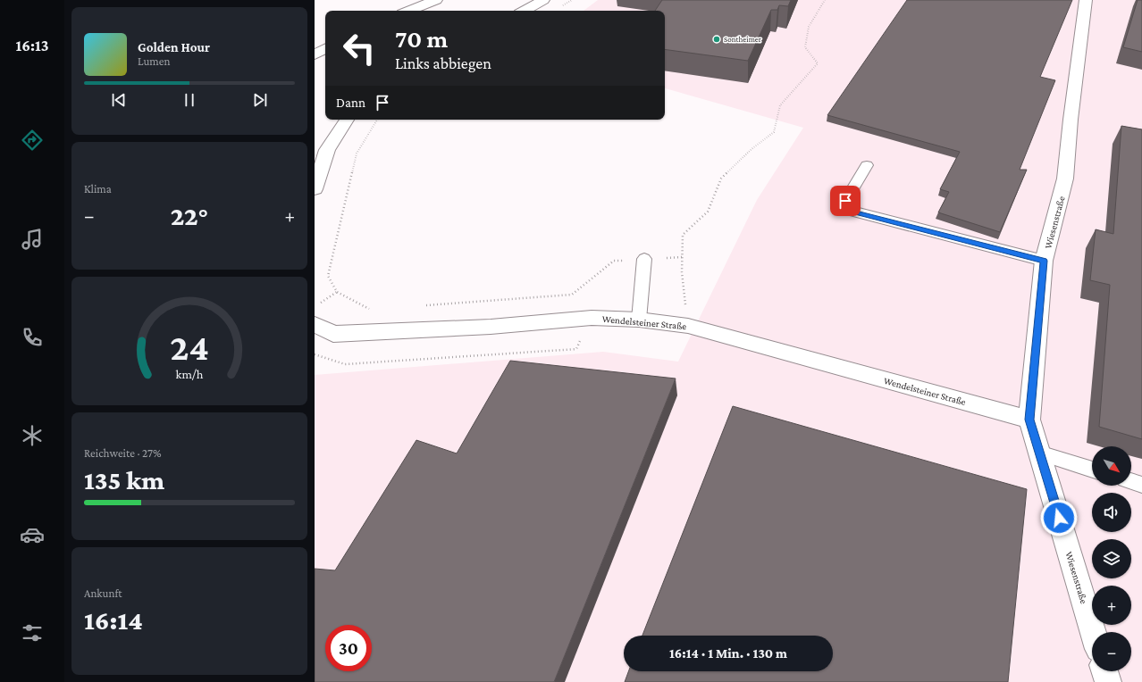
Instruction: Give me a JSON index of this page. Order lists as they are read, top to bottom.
{
  "streets": {
    "main road": ["Wiesenstraße", "Wendelsteiner Straße"]
  },
  "crossings": [
    ["Wiesenstraße", "Wendelsteiner Straße"]
  ],
  "places": ["Sontheimer"],
  "north": "bottom right",
  "page": {
    "tabs": "16:13",
    "turn": ["70 m", "Links abbiegen"],
    "song": ["Golden Hour", "Lumen"],
    "then": "Dann",
    "tile": [
      "Klima",
      ["Reichweite · 27%", "135 km"],
      ["Ankunft", "16:14"]
    ],
    "heat": ["−", "22°", "+"],
    "map_buttons": ["+", "−"],
    "limit": "30",
    "trip": "16:14 · 1 Min. · 130 m",
    "gauge": ["24", "km/h"]
  }
}
